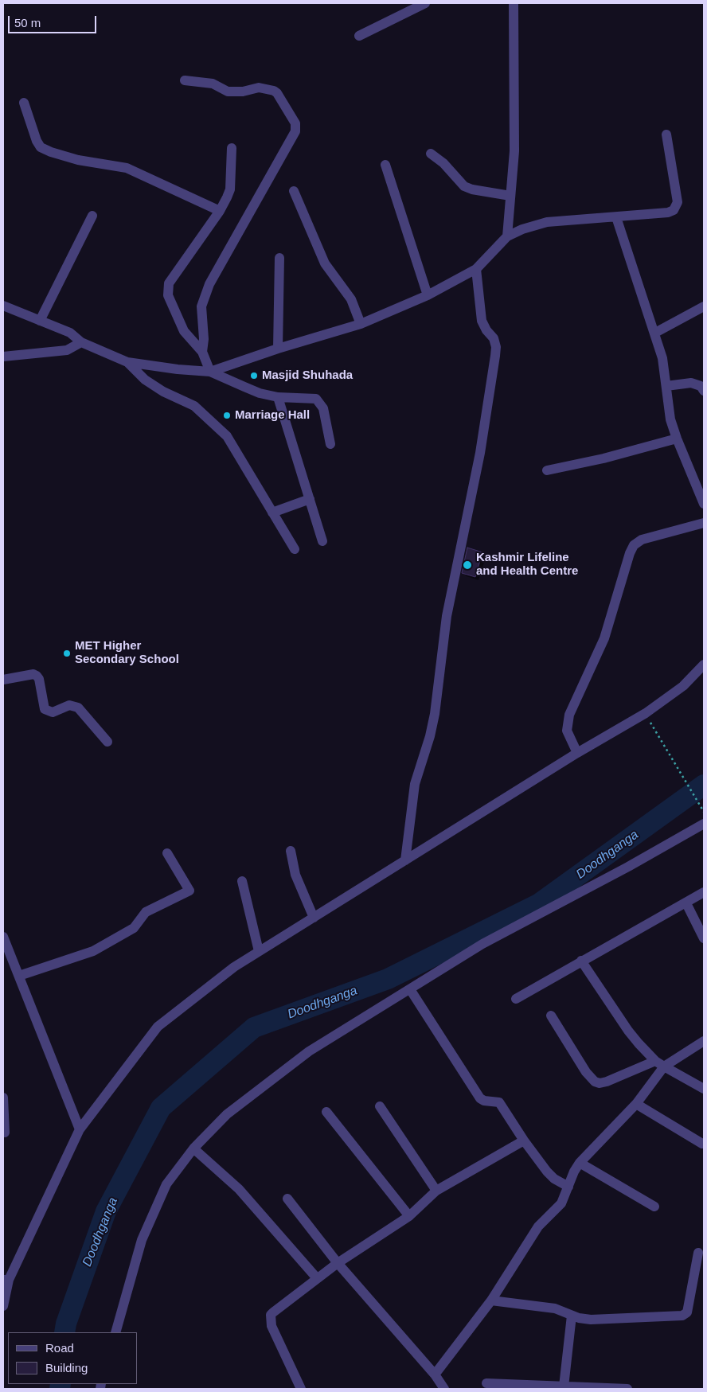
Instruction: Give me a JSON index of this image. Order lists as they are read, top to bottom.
{
  "water": ["Doodhganga"],
  "places": [
    "Masjid Shuhada",
    "Marriage Hall",
    "Kashmir Lifeline and Health Centre",
    "MET Higher Secondary School"
  ],
  "legend": ["Road", "Building"],
  "scale_bar": "50 m"
}
